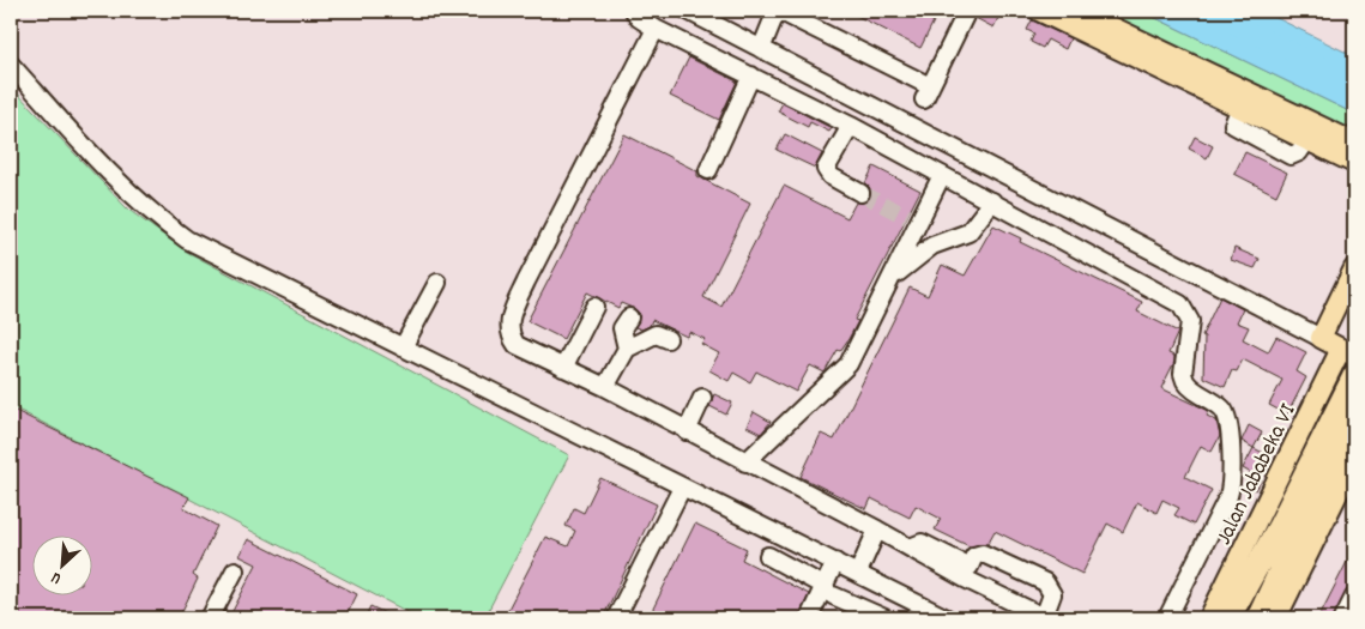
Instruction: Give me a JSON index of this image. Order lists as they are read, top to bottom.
{
  "streets": {
    "main road": ["Jalan Jababeka VI"]
  },
  "north": "bottom left"
}
